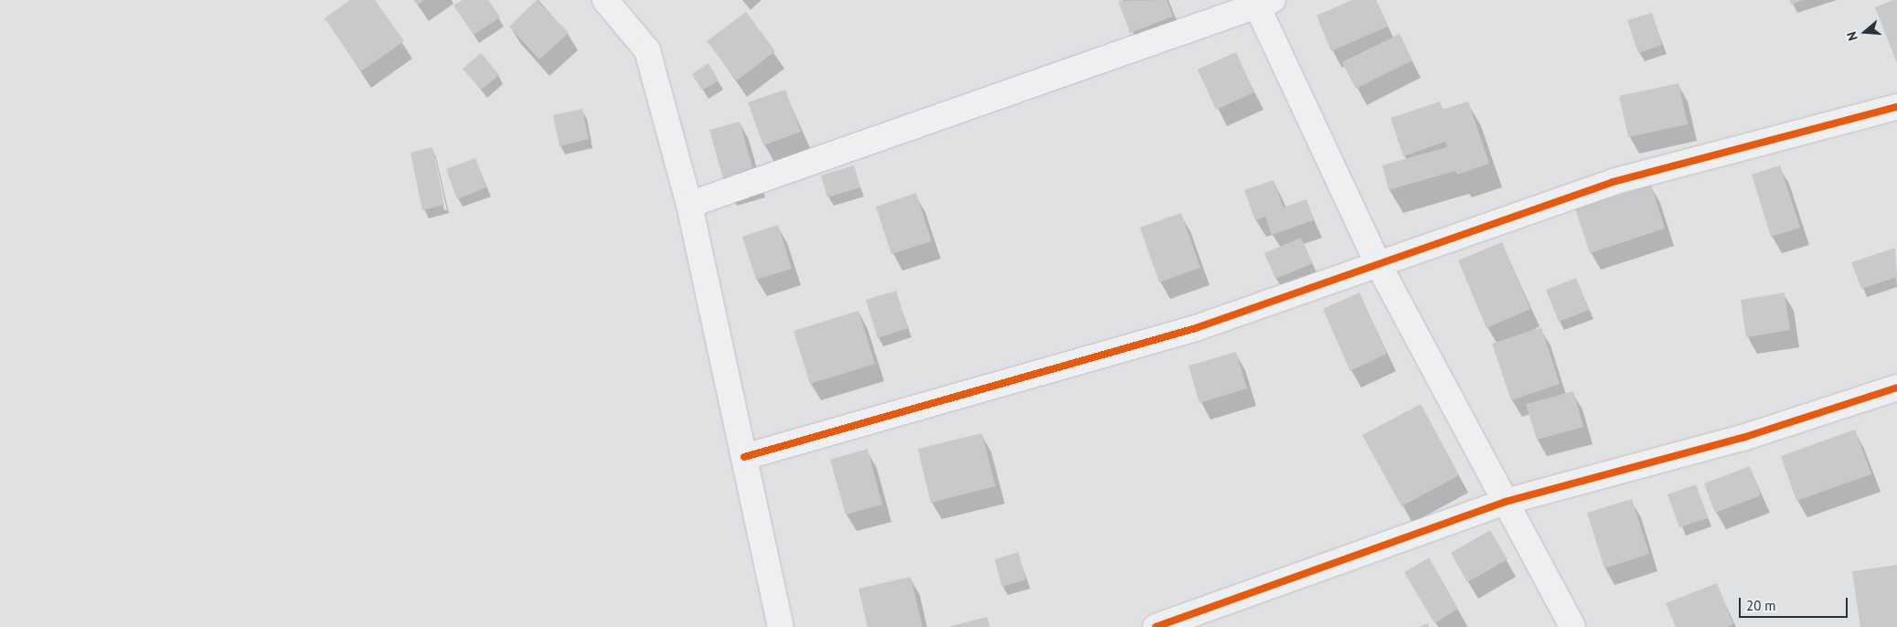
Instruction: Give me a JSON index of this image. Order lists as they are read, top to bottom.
{
  "scale_bar": "20 m",
  "north": "left"
}
